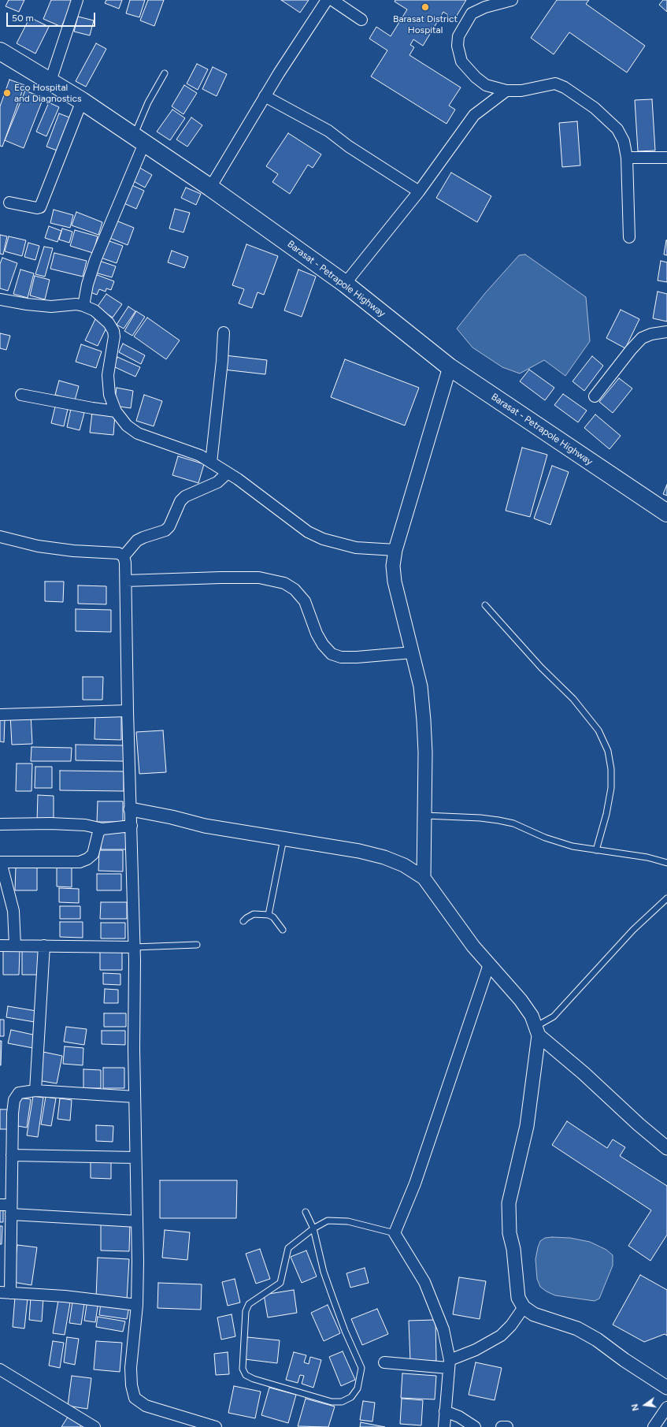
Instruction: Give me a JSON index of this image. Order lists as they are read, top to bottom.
{
  "streets": {
    "highway": ["Barasat - Petrapole Highway"]
  },
  "places": ["Barasat District Hospital", "Eco Hospital and Diagnostics"],
  "scale_bar": "50 m",
  "north": "left"
}
